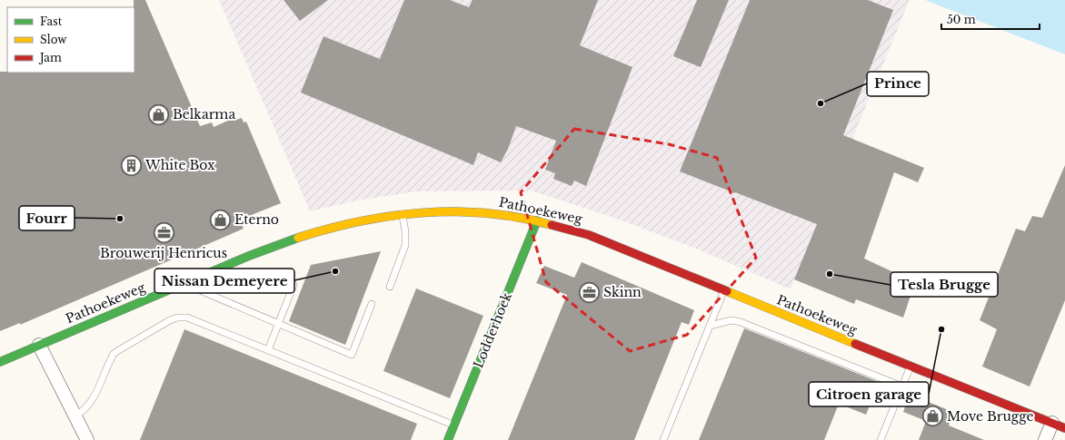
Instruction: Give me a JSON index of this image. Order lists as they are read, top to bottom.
{
  "streets": {
    "main road": ["Pathoekeweg", "Lodderhoek"]
  },
  "crossings": [
    ["Pathoekeweg", "Lodderhoek"]
  ],
  "places": {
    "other": [
      "Prince",
      "Fourr",
      "Nissan Demeyere",
      "Tesla Brugge",
      "Citroen garage"
    ],
    "shop": ["Belkarma", "Eterno", "Move Brugge"],
    "building": ["White Box"],
    "office": ["Brouwerij Henricus", "Skinn"]
  },
  "legend": ["Fast", "Slow", "Jam"],
  "scale_bar": "50 m"
}
